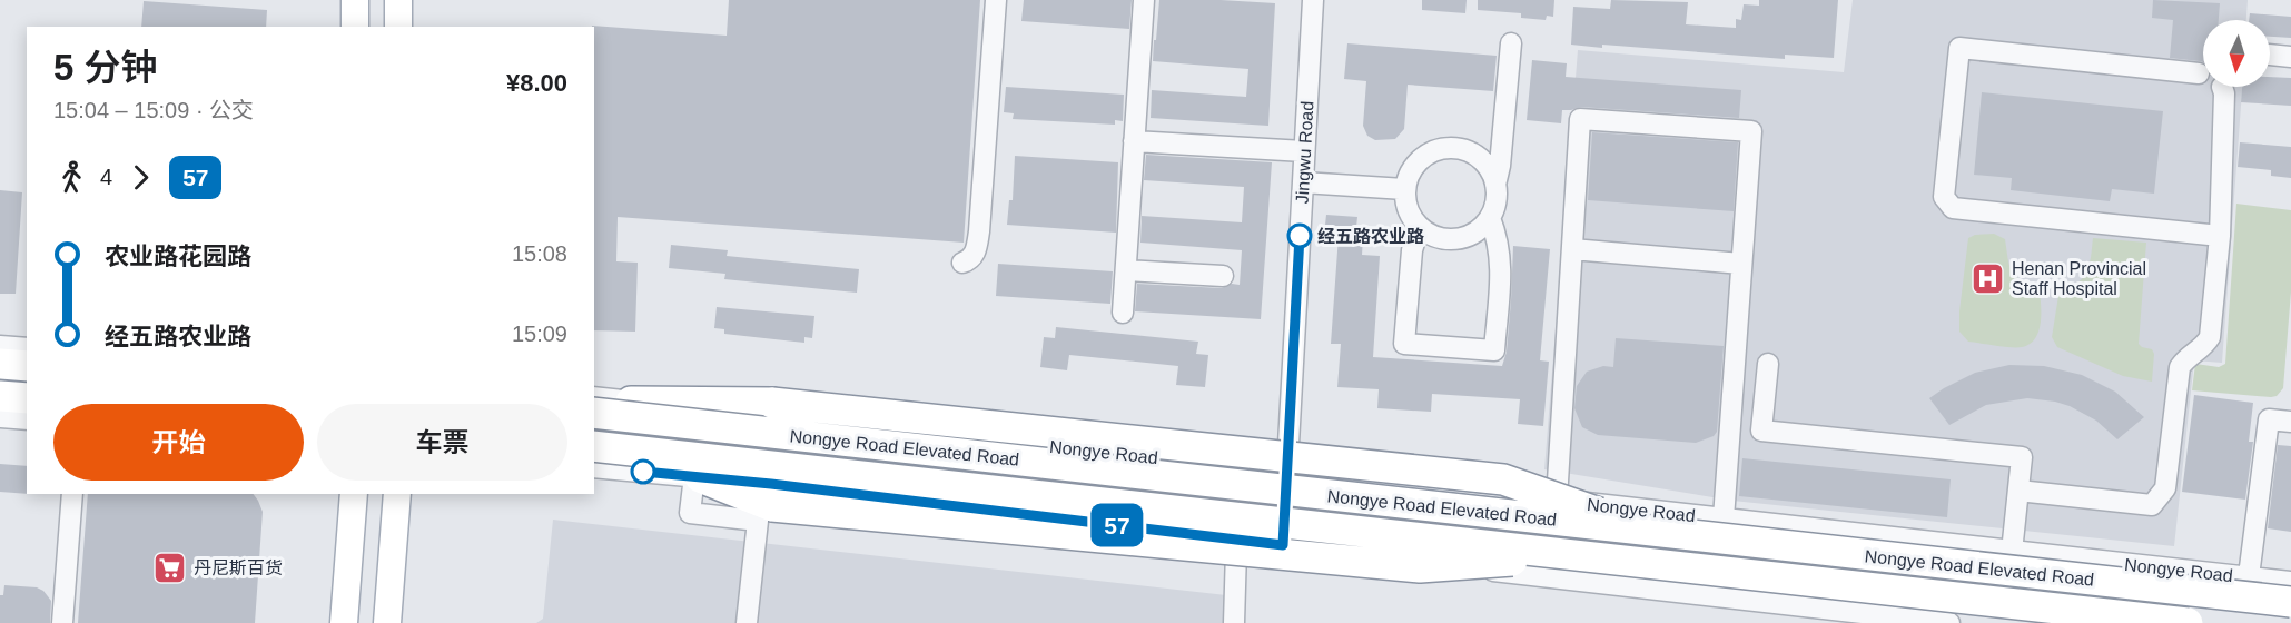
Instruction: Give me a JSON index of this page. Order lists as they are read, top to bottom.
{
  "streets": {
    "highway": ["Nongye Road Elevated Road"],
    "street": ["Jingwu Road", "Nongye Road"]
  },
  "crossings": [
    ["Jingwu Road", "Nongye Road"]
  ],
  "places": {
    "other": ["经五路农业路"],
    "hospital": ["Henan Provincial Staff Hospital"],
    "supermarket": ["丹尼斯百货"]
  },
  "lines": ["bus line 57"],
  "north": "bottom",
  "page": {
    "on_map": "57",
    "heading": ["5 分钟", "15:04 – 15:09 · 公交", "¥8.00"],
    "legs": ["4", "57"],
    "list": [
      {
        "name": "农业路花园路",
        "value": "15:08"
      },
      {
        "name": "经五路农业路",
        "value": "15:09"
      }
    ],
    "buttons": ["开始", "车票"]
  }
}
